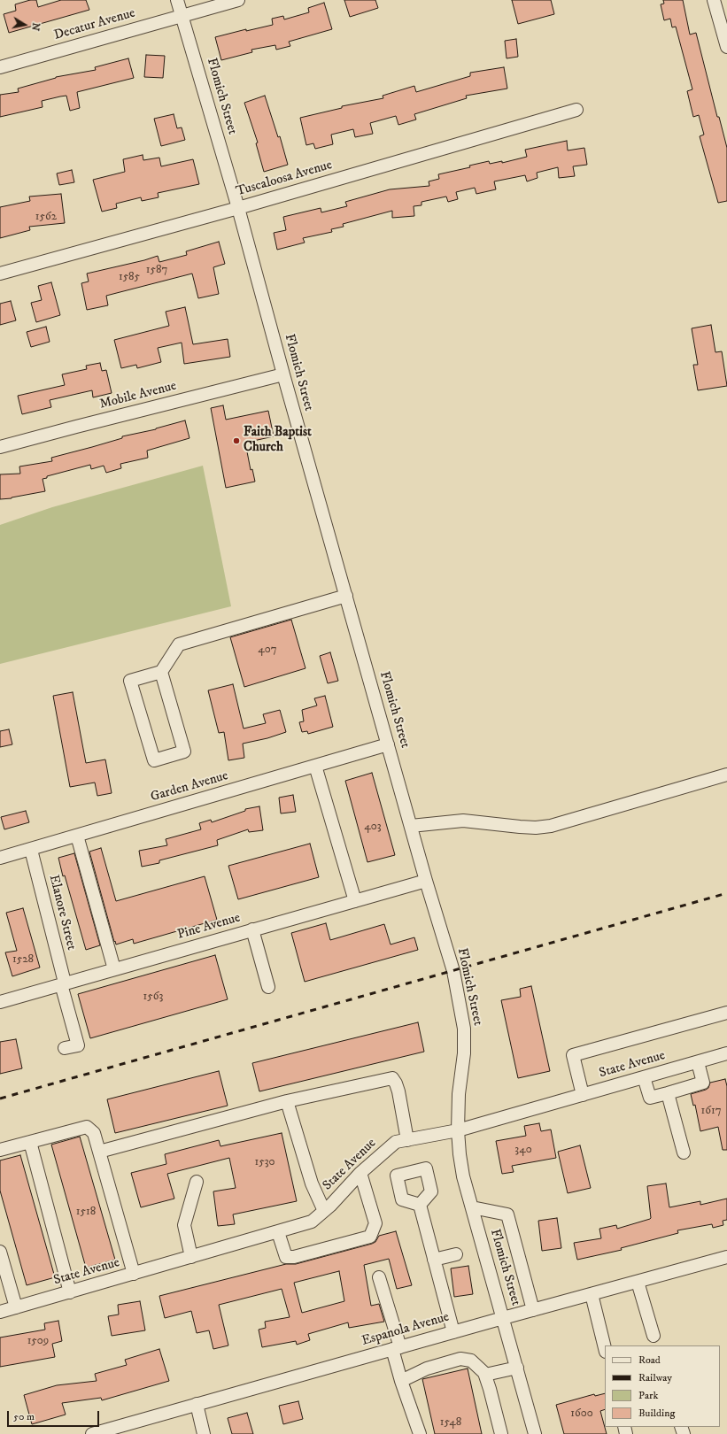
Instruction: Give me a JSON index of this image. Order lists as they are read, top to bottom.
{
  "streets": {
    "street": [
      "Decatur Avenue",
      "Flomich Street",
      "Tuscaloosa Avenue",
      "Mobile Avenue",
      "Garden Avenue",
      "Elanore Street",
      "Pine Avenue",
      "State Avenue",
      "Espanola Avenue"
    ]
  },
  "crossings": [
    ["Decatur Avenue", "Flomich Street"],
    ["Flomich Street", "Tuscaloosa Avenue"],
    ["Flomich Street", "Mobile Avenue"],
    ["Flomich Street", "Garden Avenue"],
    ["Flomich Street", "Pine Avenue"],
    ["Flomich Street", "State Avenue"],
    ["Flomich Street", "Espanola Avenue"],
    ["Garden Avenue", "Elanore Street"],
    ["Elanore Street", "Pine Avenue"]
  ],
  "places": ["Faith Baptist Church"],
  "house_numbers": [
    "1562",
    "1587",
    "1585",
    "407",
    "403",
    "1528",
    "1563",
    "1617",
    "340",
    "1530",
    "1518",
    "1509",
    "1600",
    "1548"
  ],
  "legend": [
    "Road",
    "Railway",
    "Park",
    "Building"
  ],
  "scale_bar": "50 m",
  "north": "right"
}
